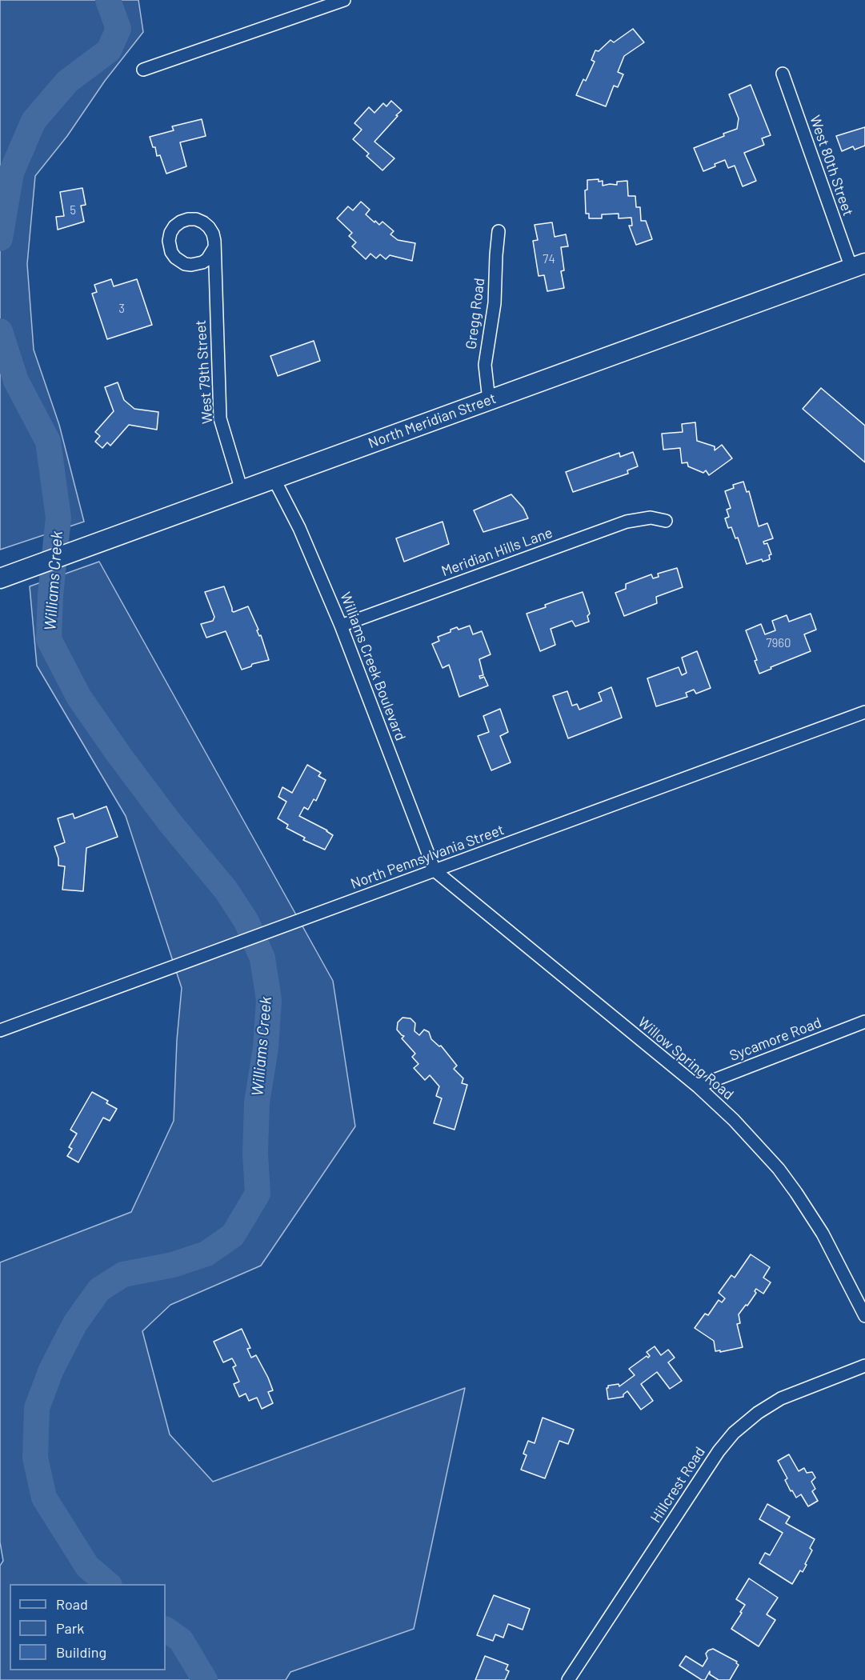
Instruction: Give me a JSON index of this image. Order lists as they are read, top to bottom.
{
  "streets": {
    "main road": ["North Meridian Street"],
    "street": [
      "West 80th Street",
      "Gregg Road",
      "West 79th Street",
      "Meridian Hills Lane",
      "Williams Creek Boulevard",
      "North Pennsylvania Street",
      "Sycamore Road",
      "Willow Spring Road",
      "Hillcrest Road"
    ]
  },
  "crossings": [
    ["West 80th Street", "North Meridian Street"],
    ["Gregg Road", "North Meridian Street"],
    ["West 79th Street", "North Meridian Street"],
    ["North Meridian Street", "Williams Creek Boulevard"],
    ["Meridian Hills Lane", "Williams Creek Boulevard"],
    ["Williams Creek Boulevard", "North Pennsylvania Street"],
    ["Williams Creek Boulevard", "Willow Spring Road"],
    ["North Pennsylvania Street", "Willow Spring Road"],
    ["Sycamore Road", "Willow Spring Road"]
  ],
  "water": ["Williams Creek"],
  "house_numbers": [
    "5",
    "74",
    "3",
    "7960"
  ],
  "legend": ["Road", "Park", "Building"]
}
